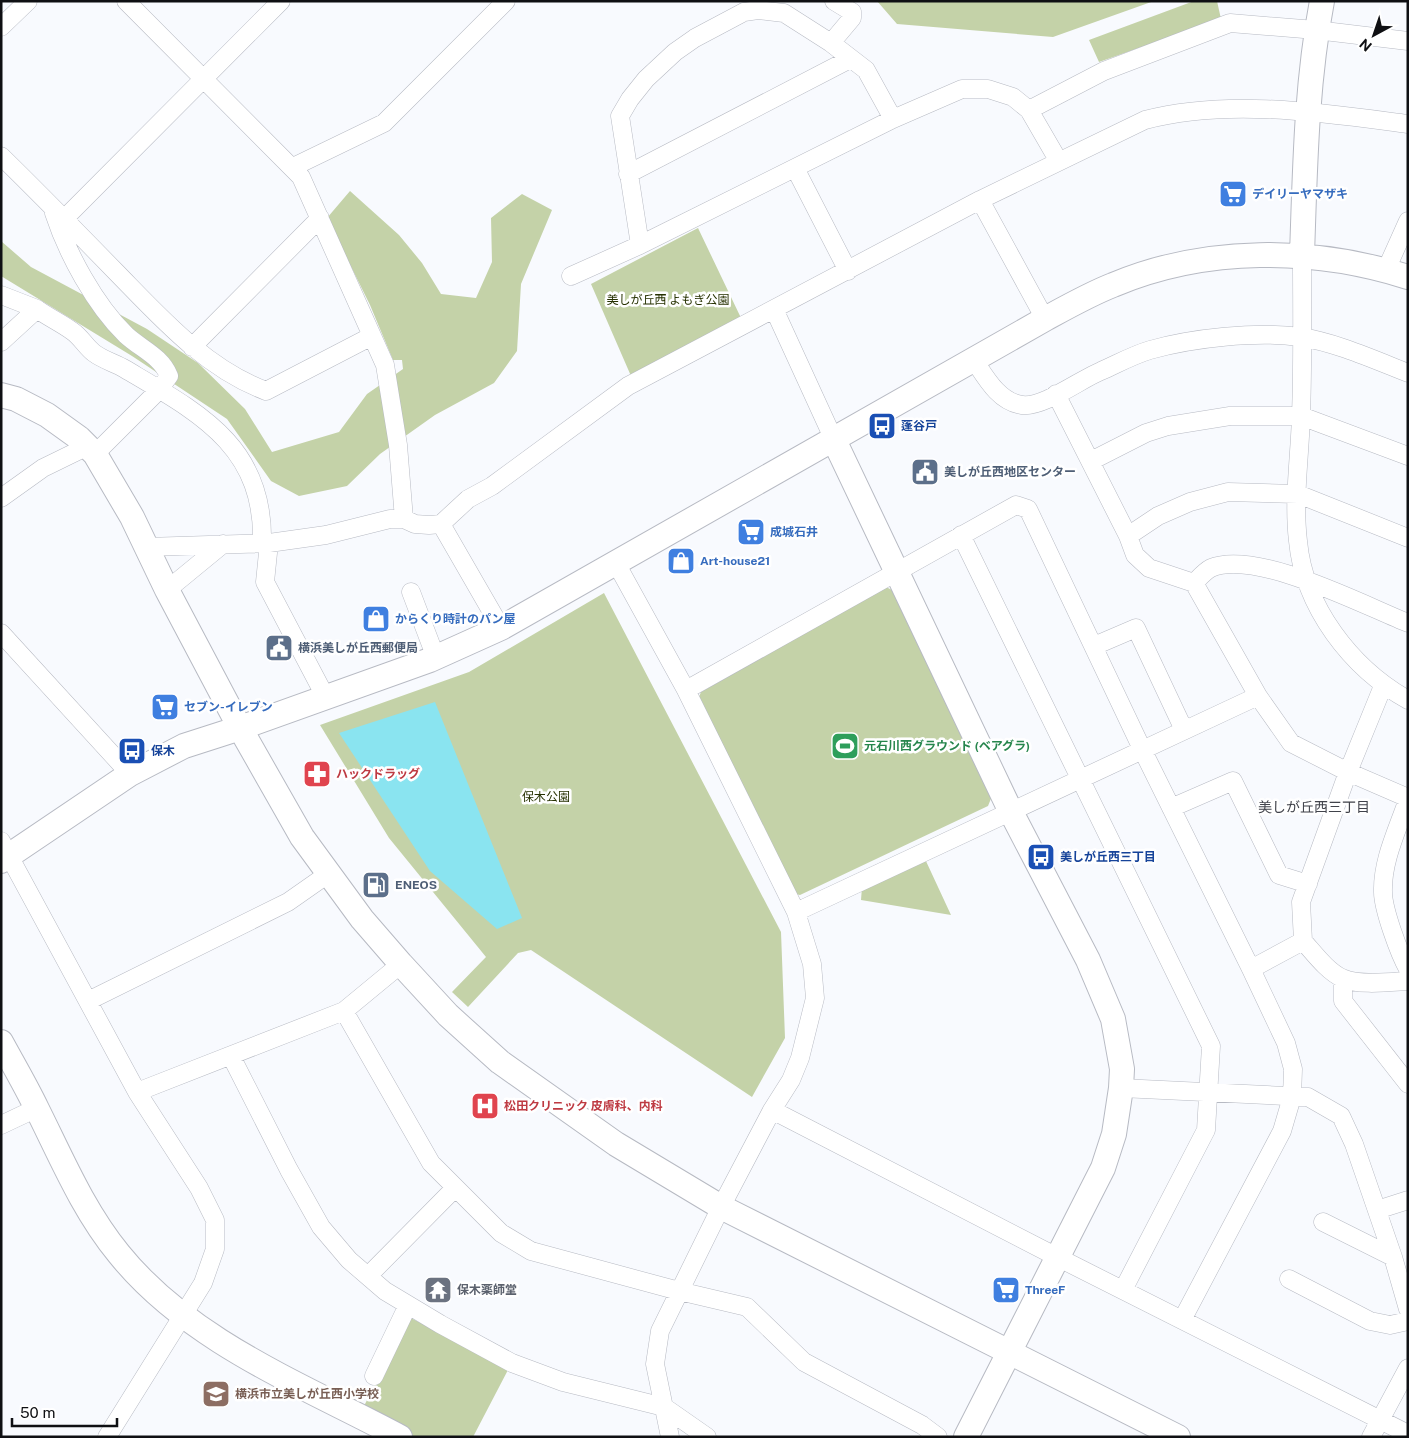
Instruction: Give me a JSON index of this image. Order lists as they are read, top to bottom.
{
  "districts": ["美しが丘西三丁目"],
  "parks": ["美しが丘西 よもぎ公園", "保木公園"],
  "places": {
    "supermarket": [
      "デイリーヤマザキ",
      "成城石井",
      "セブン-イレブン",
      "ThreeF"
    ],
    "bus stop": ["蓬谷戸", "保木", "美しが丘西三丁目"],
    "public building": ["美しが丘西地区センター", "横浜美しが丘西郵便局"],
    "shop": ["Art-house21", "からくり時計のパン屋"],
    "sports": ["元石川西グラウンド (ベアグラ)"],
    "pharmacy": ["ハックドラッグ"],
    "fuel station": ["ENEOS"],
    "hospital": ["松田クリニック 皮膚科、内科"],
    "temple": ["保木薬師堂"],
    "school or university": ["横浜市立美しが丘西小学校"]
  },
  "scale_bar": "50 m",
  "north": "bottom left"
}
